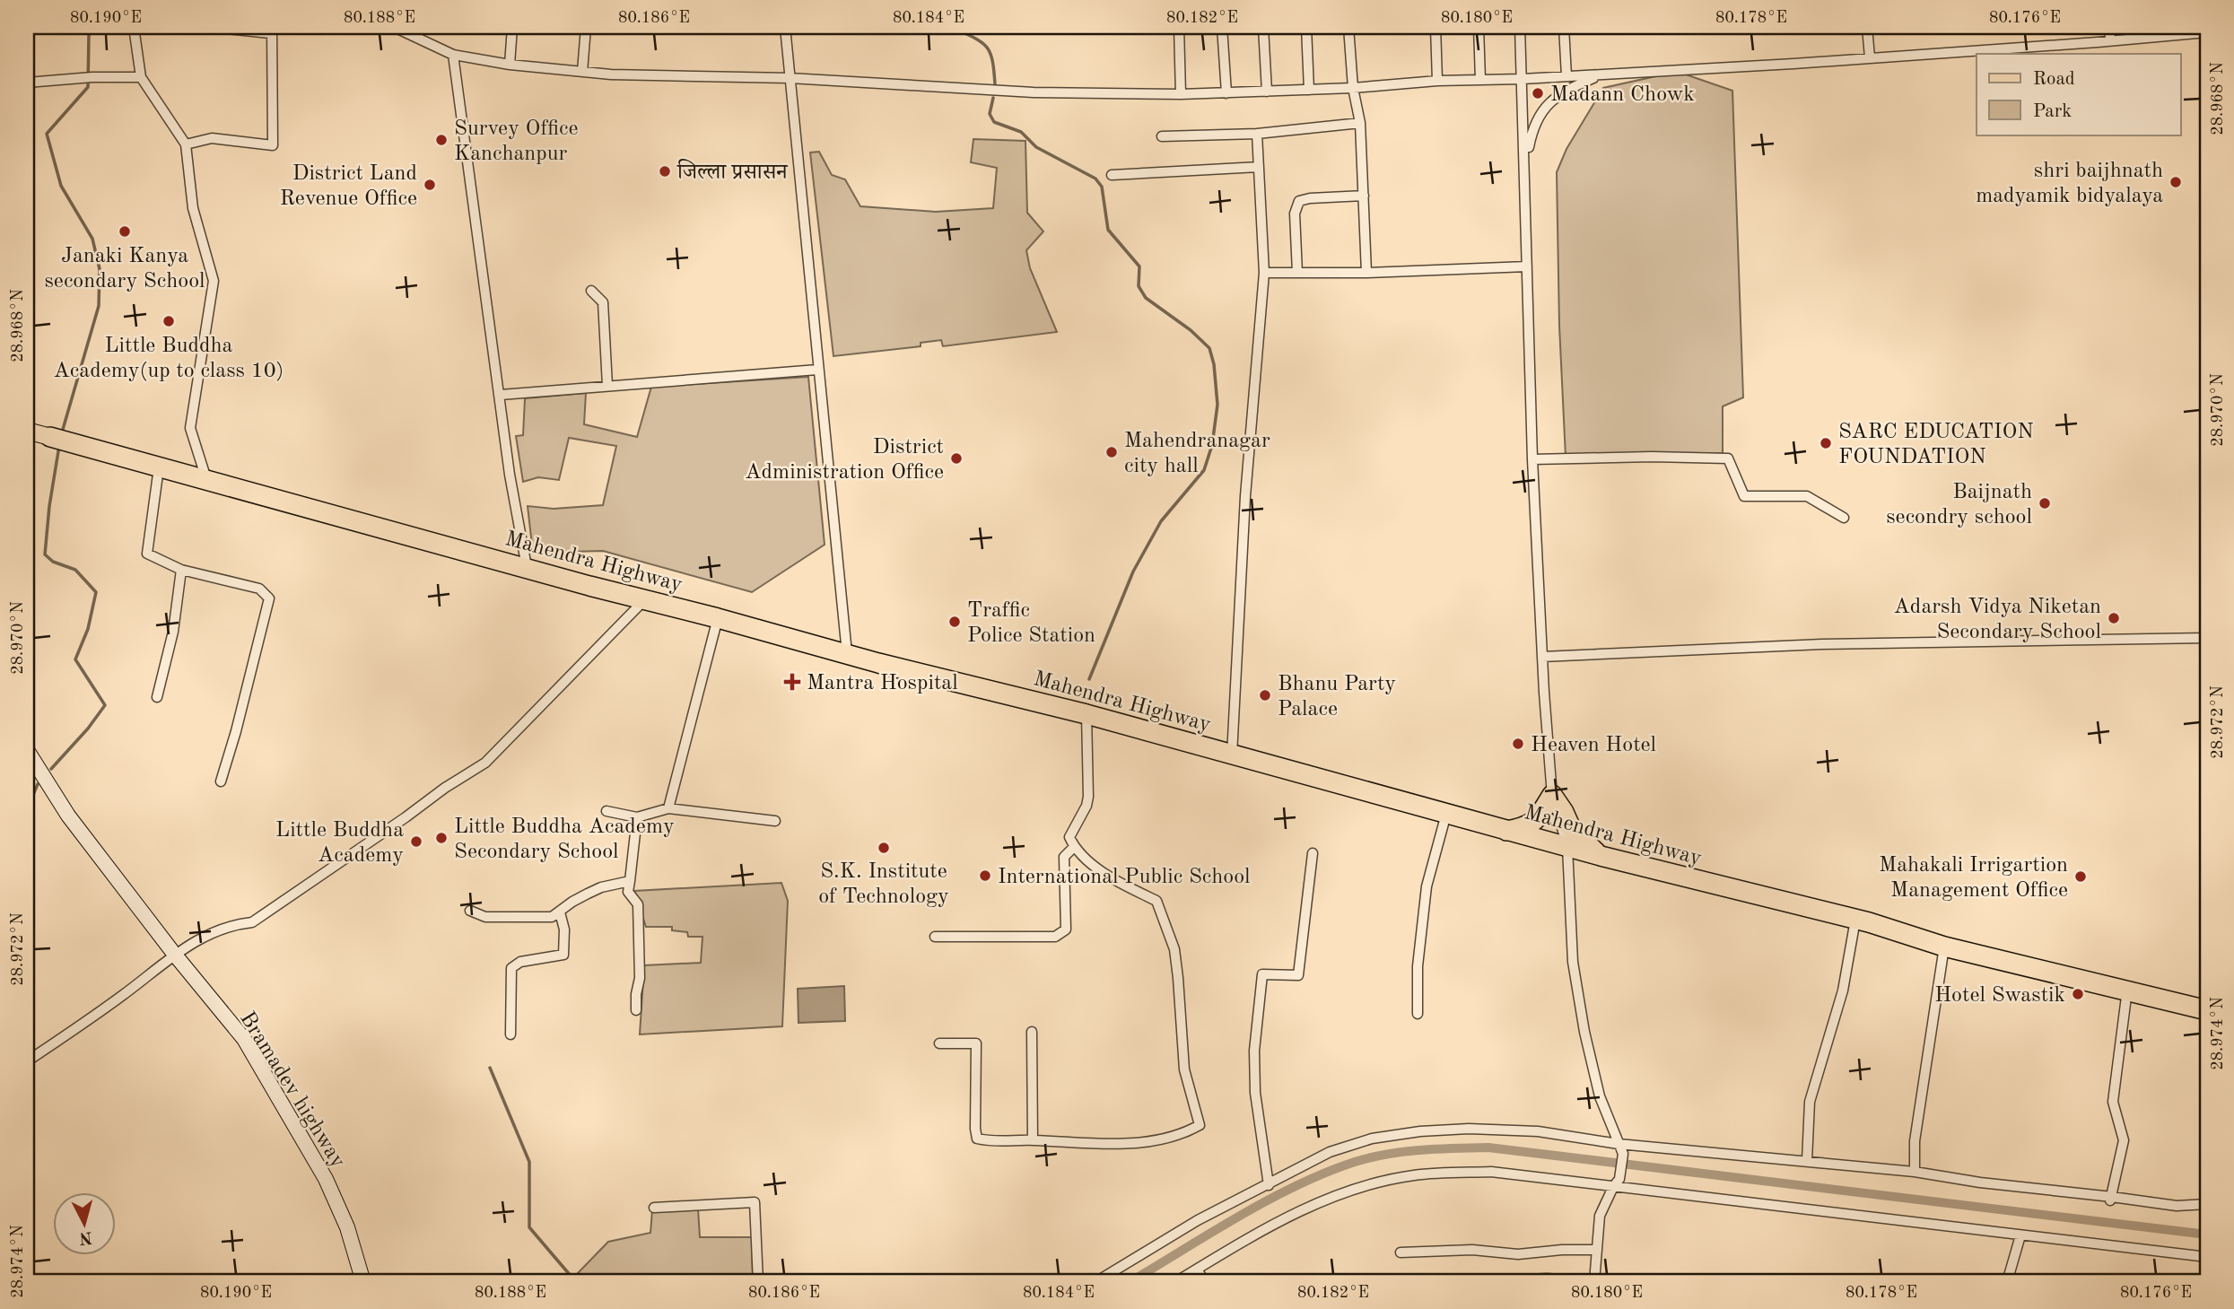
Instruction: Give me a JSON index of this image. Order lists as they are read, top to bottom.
{
  "streets": {
    "highway": ["Mahendra Highway"],
    "street": ["Bramadev highway"]
  },
  "places": {
    "other": [
      "Madann Chowk",
      "Survey Office Kanchanpur",
      "जिल्ला प्रसासन",
      "shri baijhnath madyamik bidyalaya",
      "District Land Revenue Office",
      "Janaki Kanya secondary School",
      "Little Buddha Academy(up to class 10)",
      "SARC EDUCATION FOUNDATION",
      "Mahendranagar city hall",
      "District Administration Office",
      "Baijnath secondry school",
      "Adarsh Vidya Niketan Secondary School",
      "Traffic Police Station",
      "Bhanu Party Palace",
      "Heaven Hotel",
      "Little Buddha Academy Secondary School",
      "Little Buddha Academy",
      "S.K. Institute of Technology",
      "International Public School",
      "Mahakali Irrigartion Management Office",
      "Hotel Swastik"
    ],
    "health": ["Mantra Hospital"]
  },
  "legend": ["Road", "Park"],
  "north": "bottom",
  "coordinates": [
    "80.190°E",
    "80.188°E",
    "80.186°E",
    "80.184°E",
    "80.182°E",
    "80.180°E",
    "80.178°E",
    "80.176°E",
    "28.968°N",
    "28.970°N",
    "28.972°N",
    "28.974°N"
  ]
}
